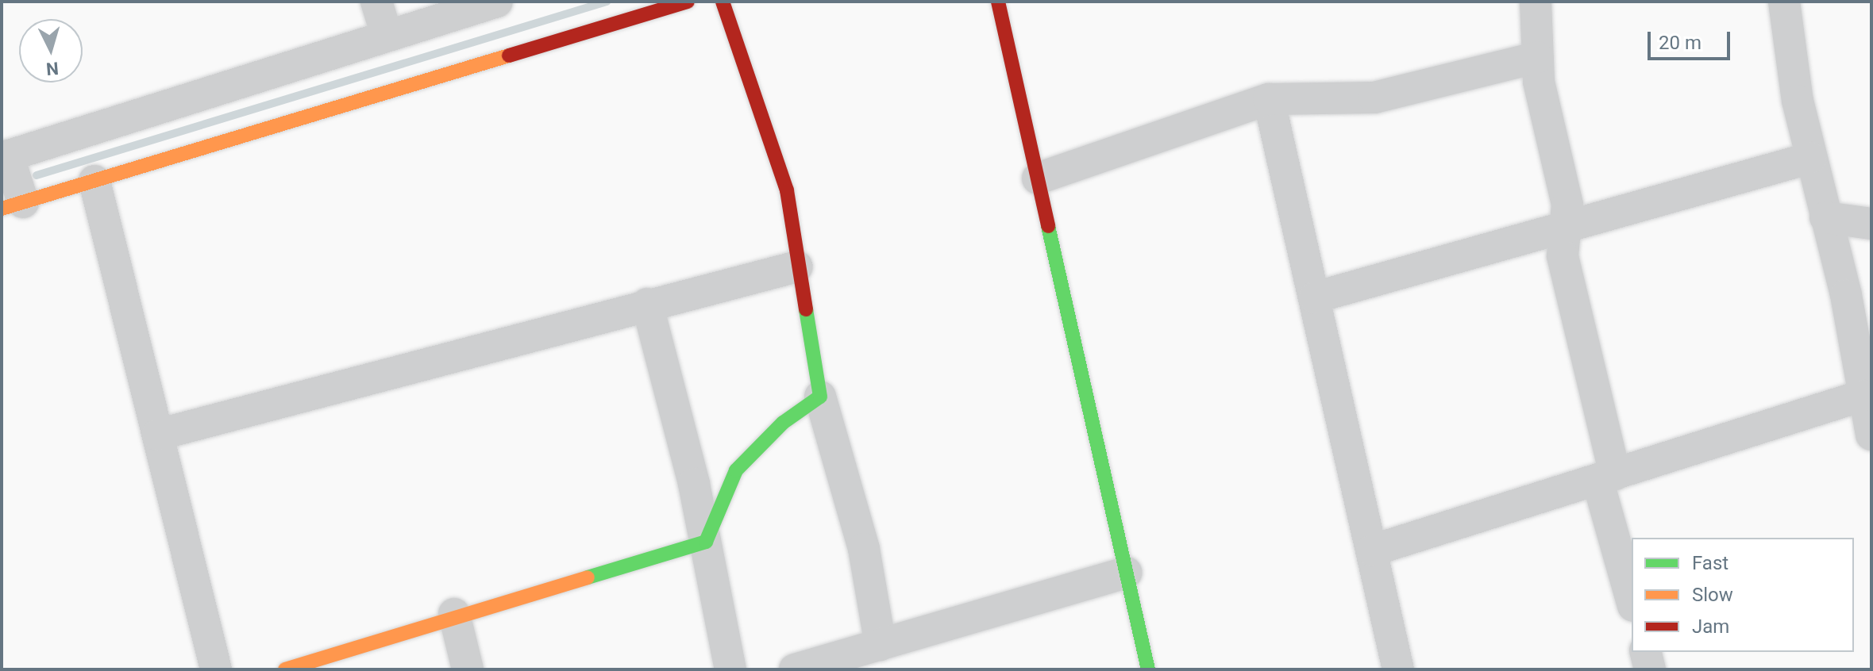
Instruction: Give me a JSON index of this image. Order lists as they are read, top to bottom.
{
  "legend": ["Fast", "Slow", "Jam"],
  "scale_bar": "20 m",
  "north": "bottom"
}
